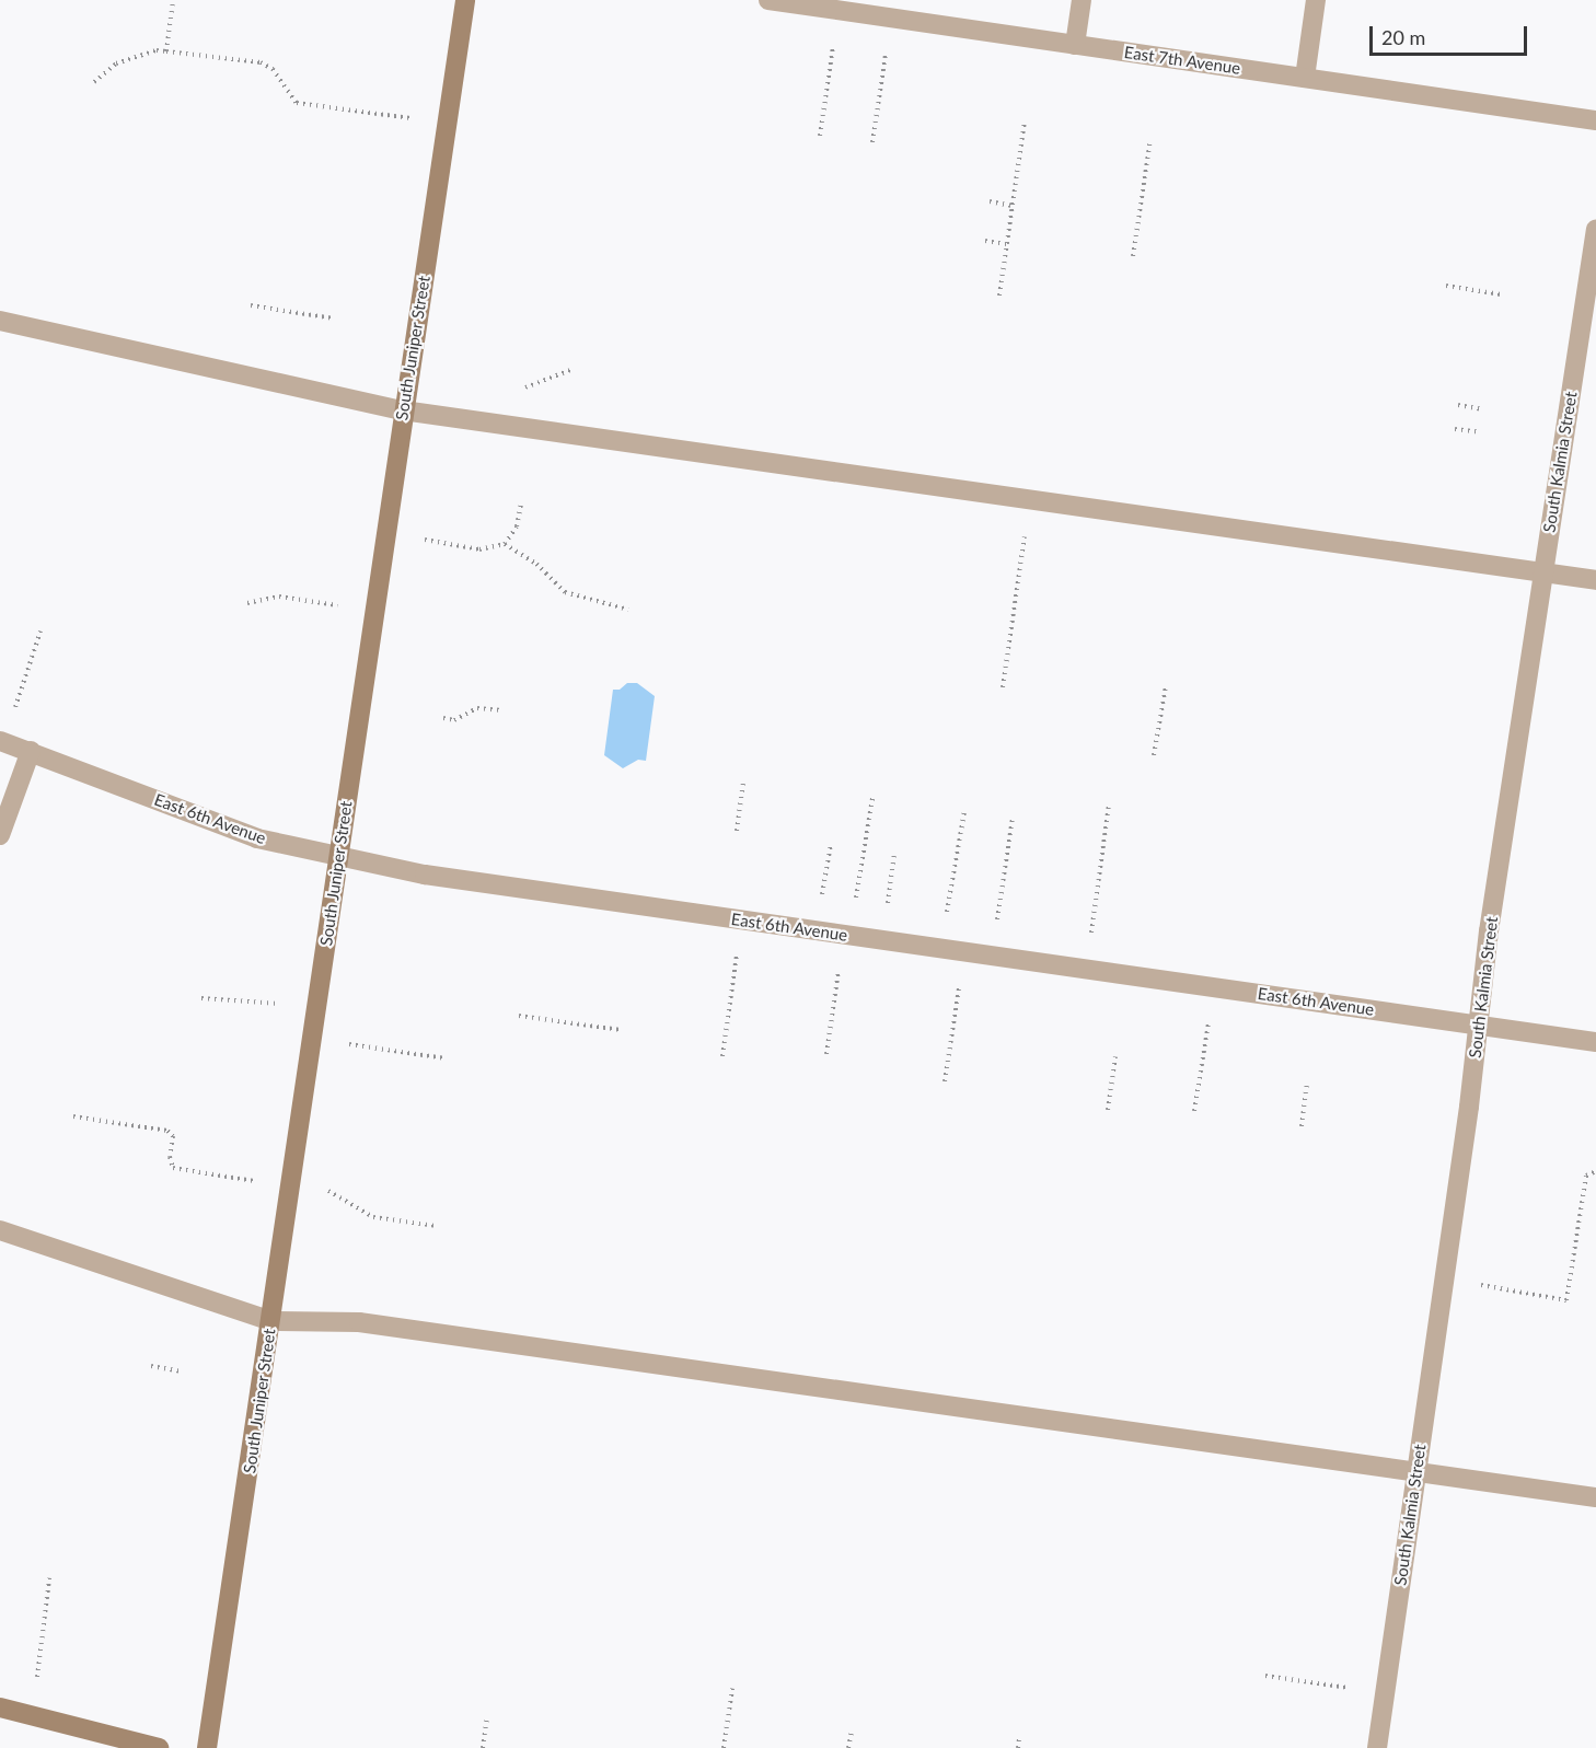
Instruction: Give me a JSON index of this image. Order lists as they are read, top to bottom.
{
  "streets": {
    "main road": ["South Juniper Street"],
    "street": ["East 7th Avenue", "South Kalmia Street", "East 6th Avenue"]
  },
  "crossings": [
    ["South Juniper Street", "East 6th Avenue"],
    ["South Kalmia Street", "East 6th Avenue"]
  ],
  "scale_bar": "20 m"
}
